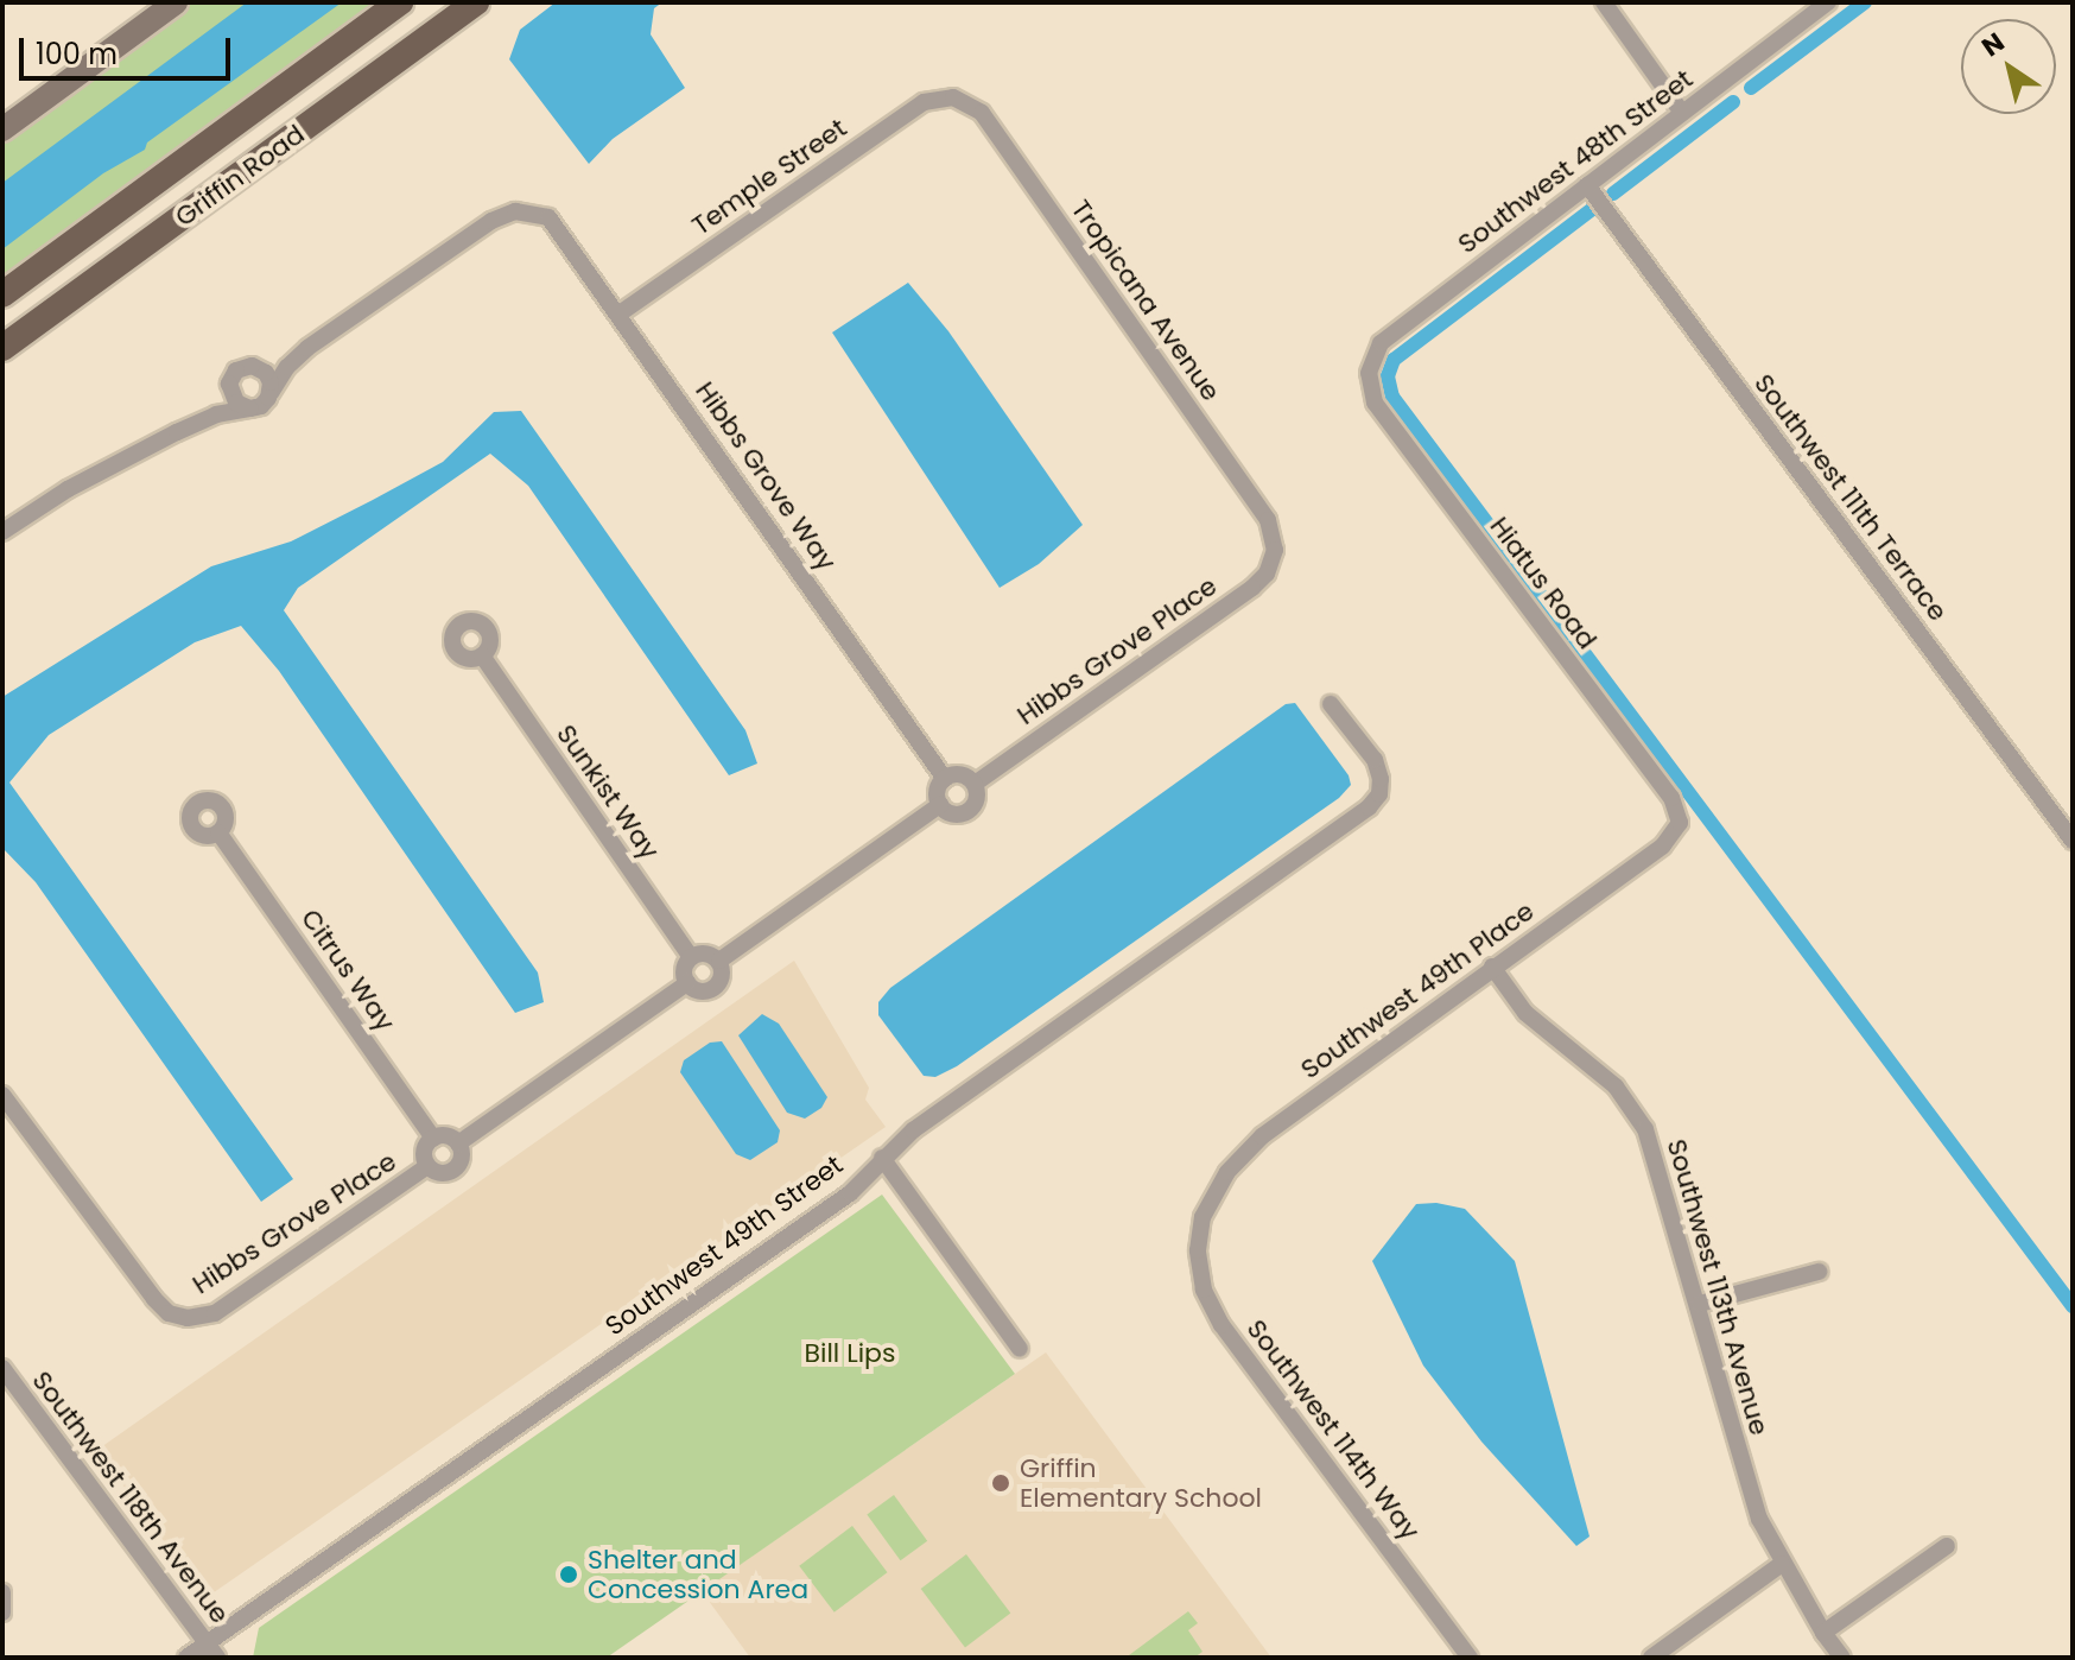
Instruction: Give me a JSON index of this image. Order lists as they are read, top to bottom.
{
  "streets": {
    "main road": ["Griffin Road"],
    "street": [
      "Southwest 48th Street",
      "Temple Street",
      "Tropicana Avenue",
      "Hibbs Grove Way",
      "Southwest 111th Terrace",
      "Hiatus Road",
      "Hibbs Grove Place",
      "Sunkist Way",
      "Citrus Way",
      "Southwest 49th Place",
      "Southwest 49th Street",
      "Southwest 113th Avenue",
      "Southwest 114th Way",
      "Southwest 118th Avenue"
    ]
  },
  "crossings": [
    ["Southwest 48th Street", "Southwest 111th Terrace"],
    ["Southwest 48th Street", "Hiatus Road"],
    ["Temple Street", "Tropicana Avenue"],
    ["Temple Street", "Hibbs Grove Way"],
    ["Tropicana Avenue", "Hibbs Grove Place"],
    ["Hibbs Grove Way", "Hibbs Grove Place"],
    ["Hiatus Road", "Southwest 49th Place"],
    ["Hibbs Grove Place", "Citrus Way"],
    ["Southwest 49th Place", "Southwest 113th Avenue"],
    ["Southwest 49th Place", "Southwest 114th Way"],
    ["Southwest 49th Street", "Southwest 118th Avenue"]
  ],
  "parks": ["Bill Lips"],
  "places": ["Griffin Elementary School", "Shelter and Concession Area"],
  "scale_bar": "100 m",
  "north": "top left"
}
